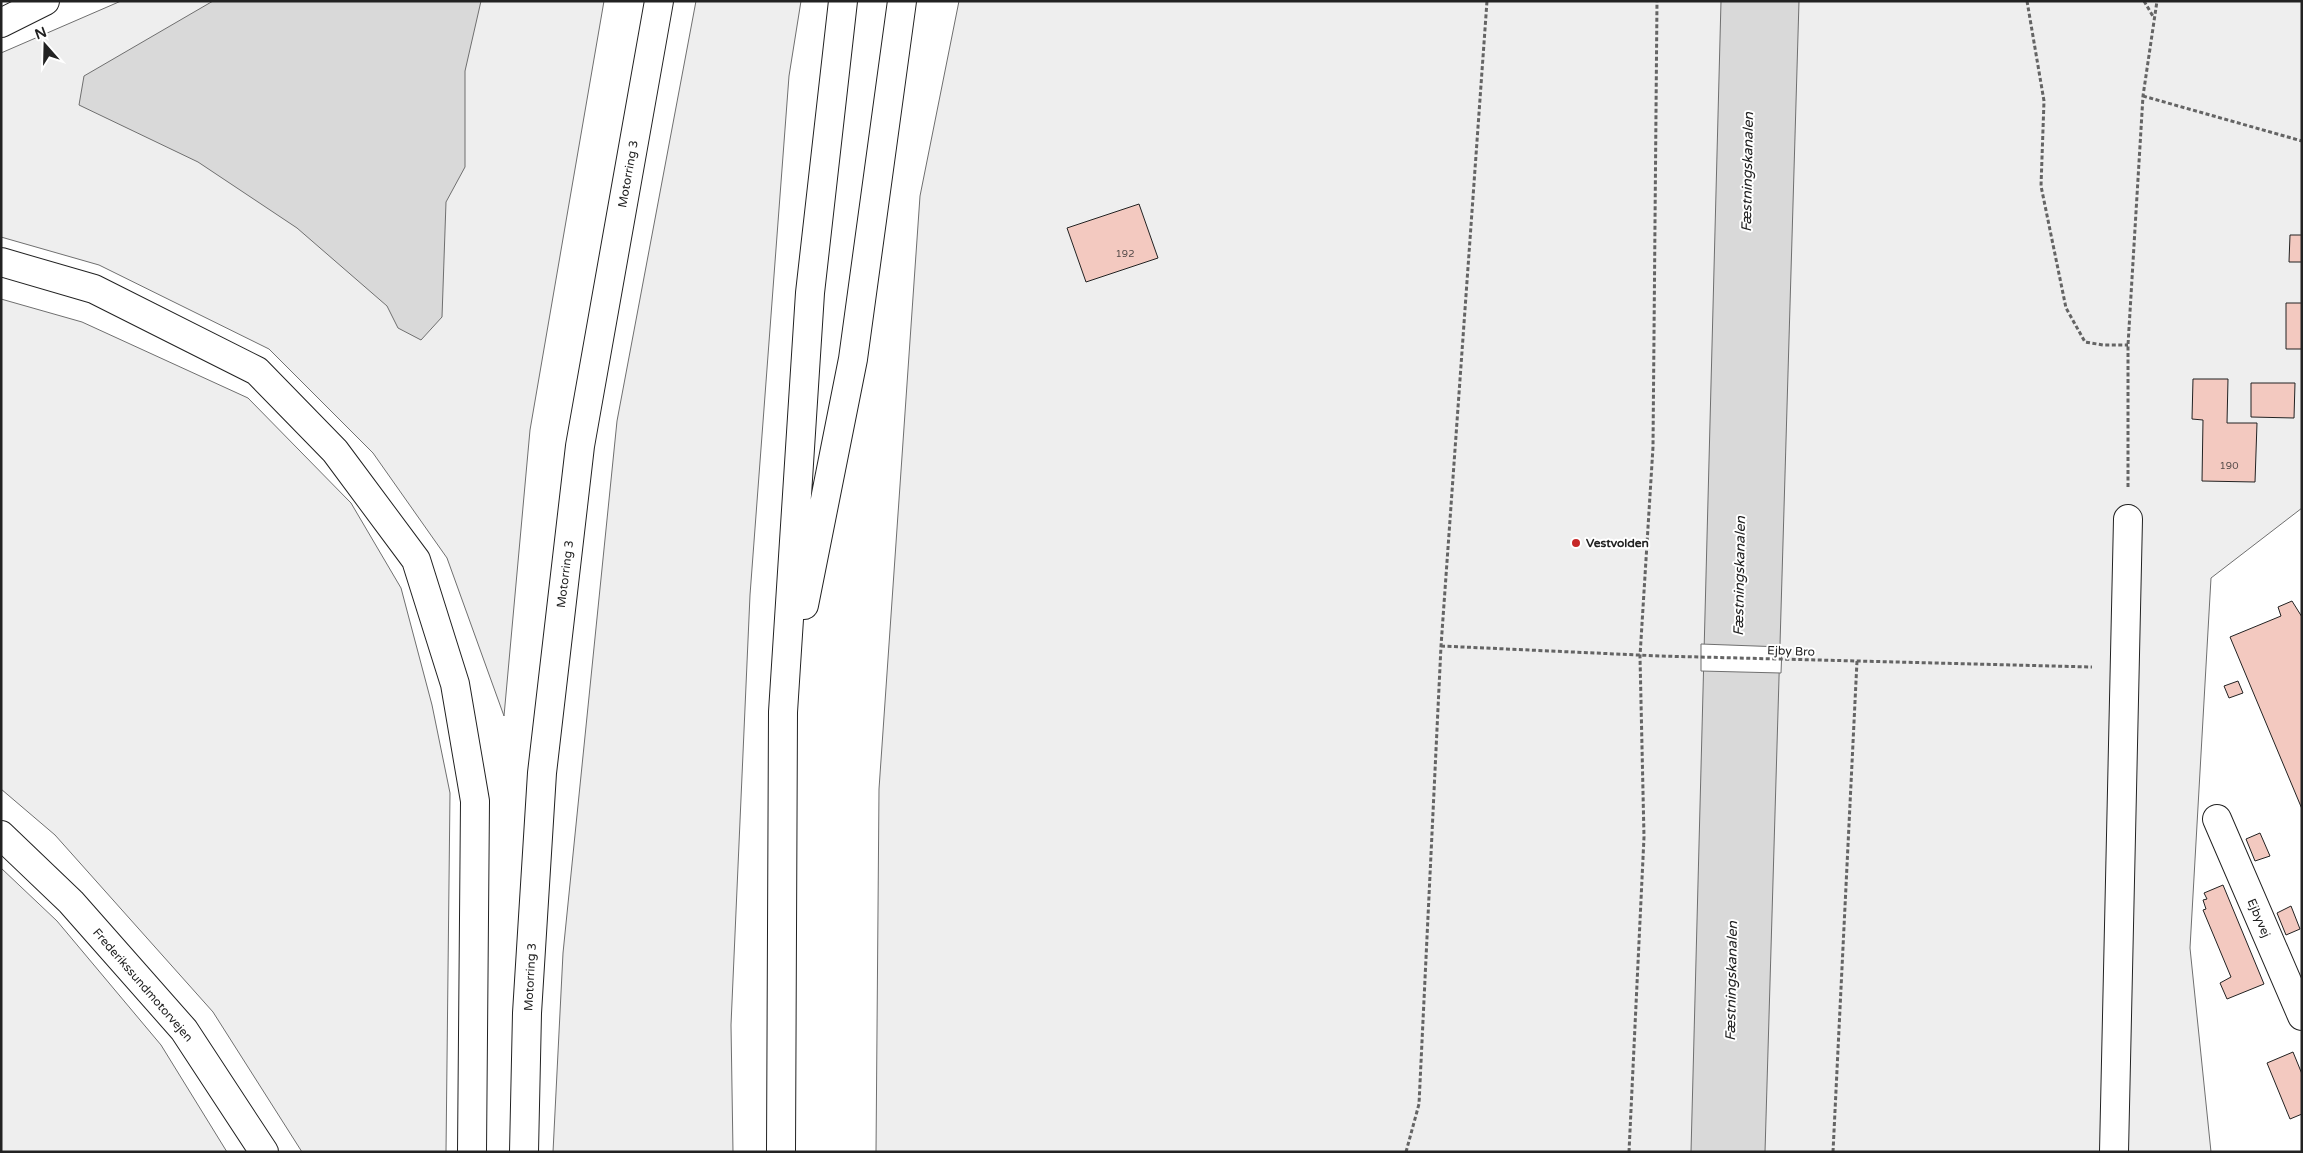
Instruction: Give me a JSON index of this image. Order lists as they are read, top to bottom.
{
  "streets": {
    "main road": ["Motorring 3", "Ejbyvej", "Frederikssundmotorvejen"],
    "path": ["Ejby Bro"]
  },
  "water": ["Fæstningskanalen"],
  "places": ["Vestvolden"],
  "house_numbers": ["192", "190"],
  "north": "top"
}
